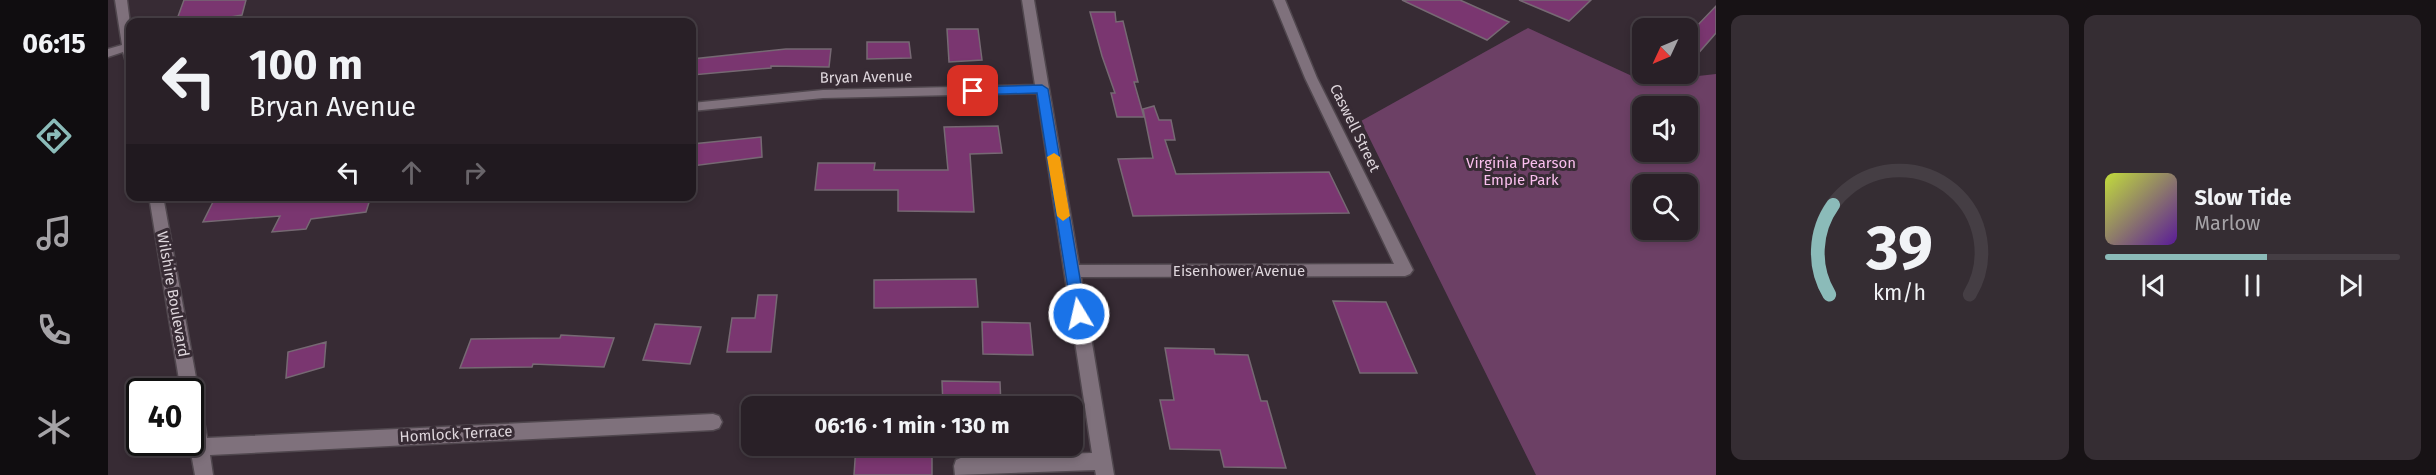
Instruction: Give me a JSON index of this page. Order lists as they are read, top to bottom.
{
  "streets": {
    "street": [
      "Bryan Avenue",
      "Caswell Street",
      "Eisenhower Avenue",
      "Wilshire Boulevard",
      "Homlock Terrace"
    ]
  },
  "crossings": [
    ["Caswell Street", "Eisenhower Avenue"]
  ],
  "parks": ["Virginia Pearson Empie Park"],
  "north": "bottom left",
  "page": {
    "tabs": "06:15",
    "turn": ["100 m", "Bryan Avenue"],
    "song": ["Slow Tide", "Marlow"],
    "limit": "40",
    "trip": "06:16 · 1 min · 130 m",
    "gauge": ["39", "km/h"]
  }
}
